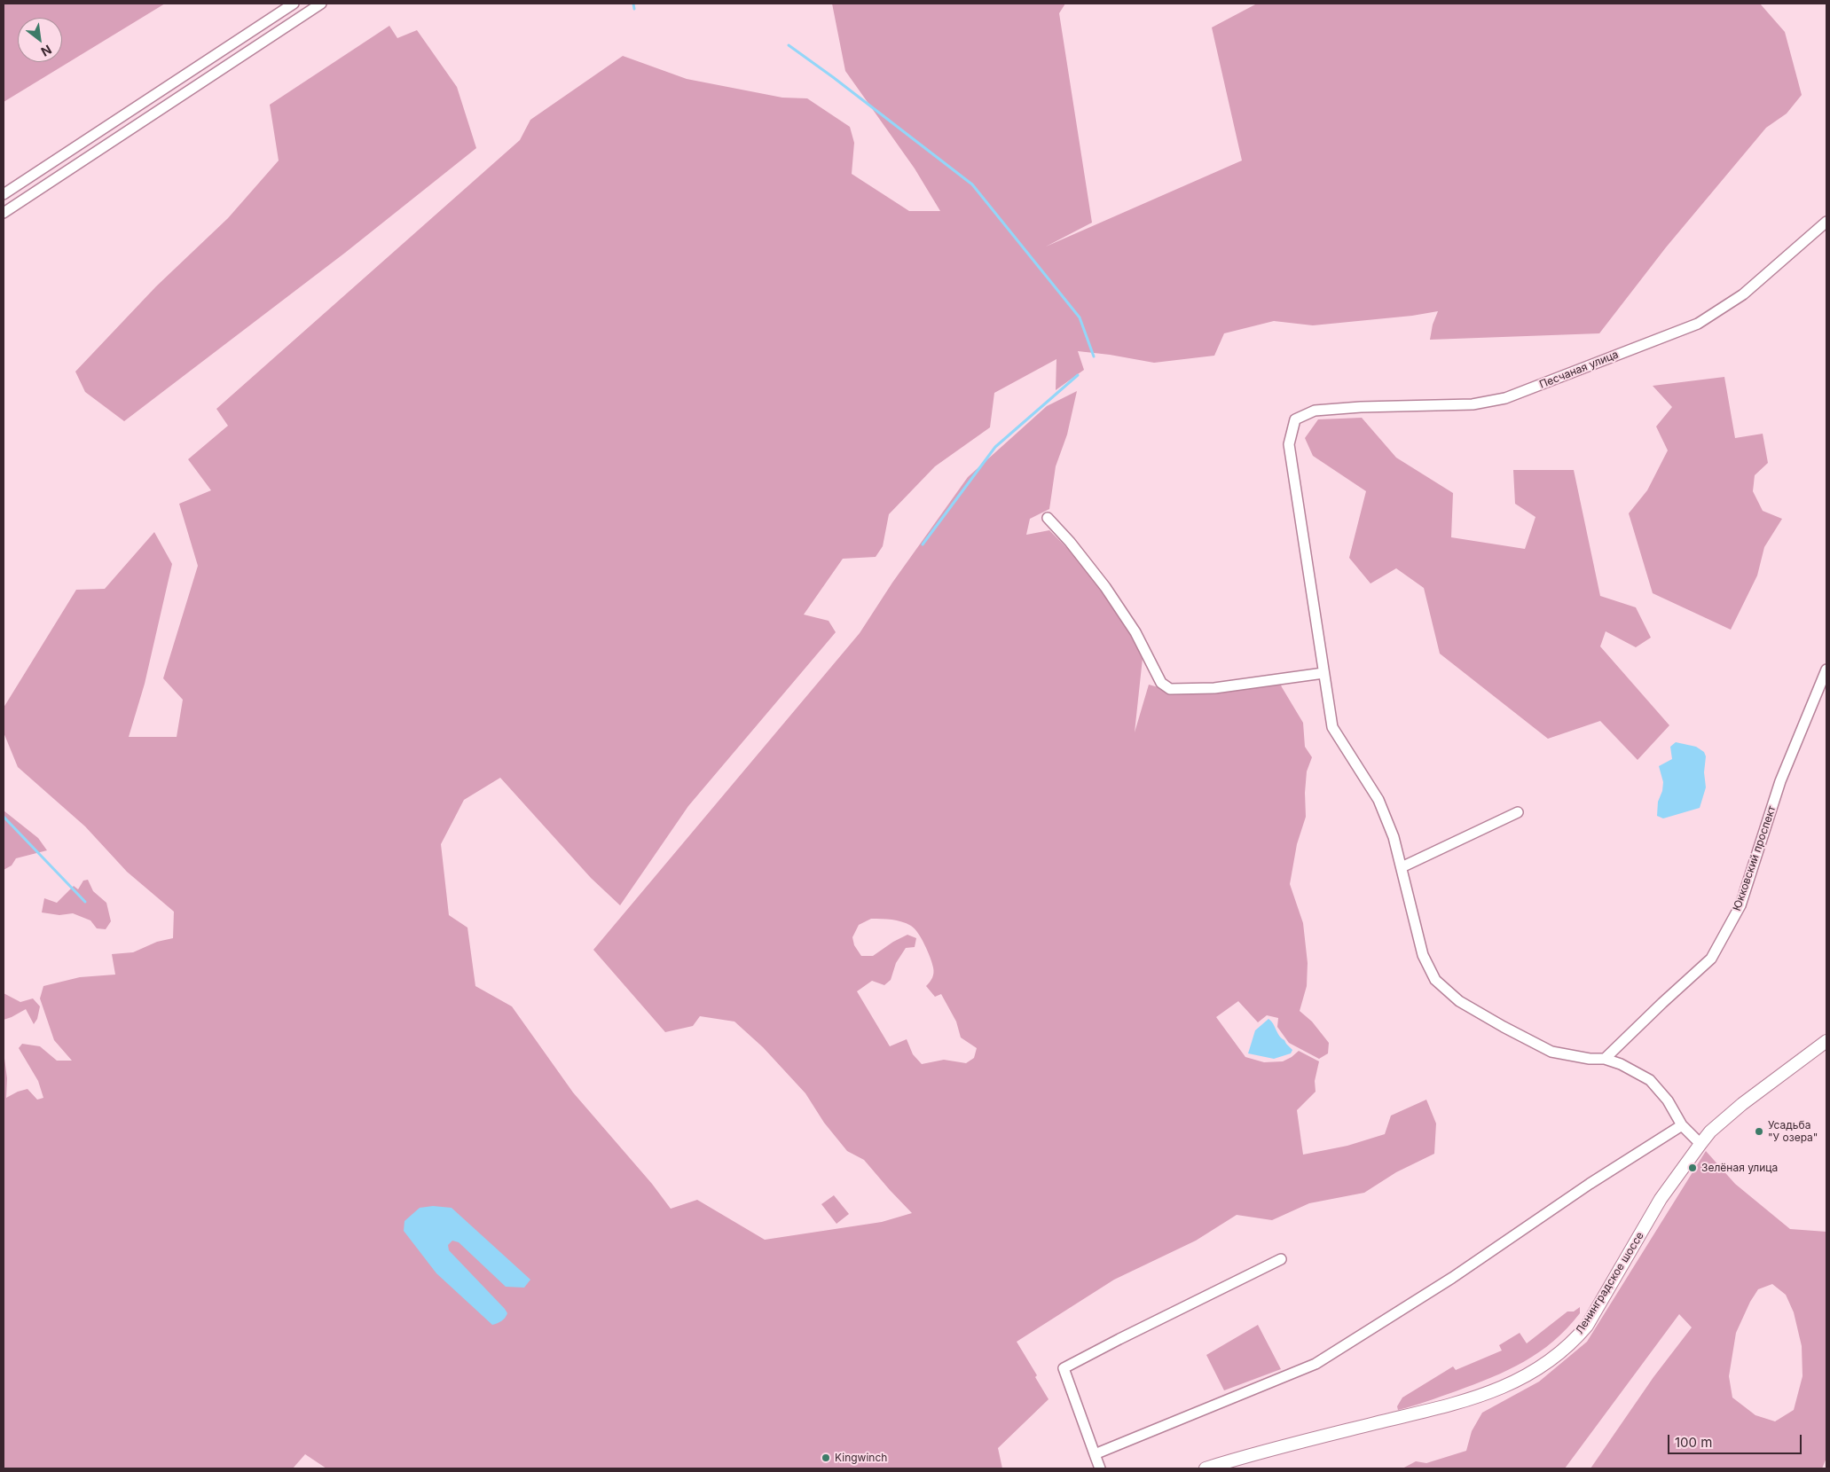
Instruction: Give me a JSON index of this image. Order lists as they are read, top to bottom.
{
  "streets": {
    "main road": ["Ленинградское шоссе"],
    "street": ["Песчаная улица", "Юкковский проспект"]
  },
  "places": ["Усадьба \"У озера\"", "Зелёная улица", "Kingwinch"],
  "scale_bar": "100 m",
  "north": "bottom right"
}
